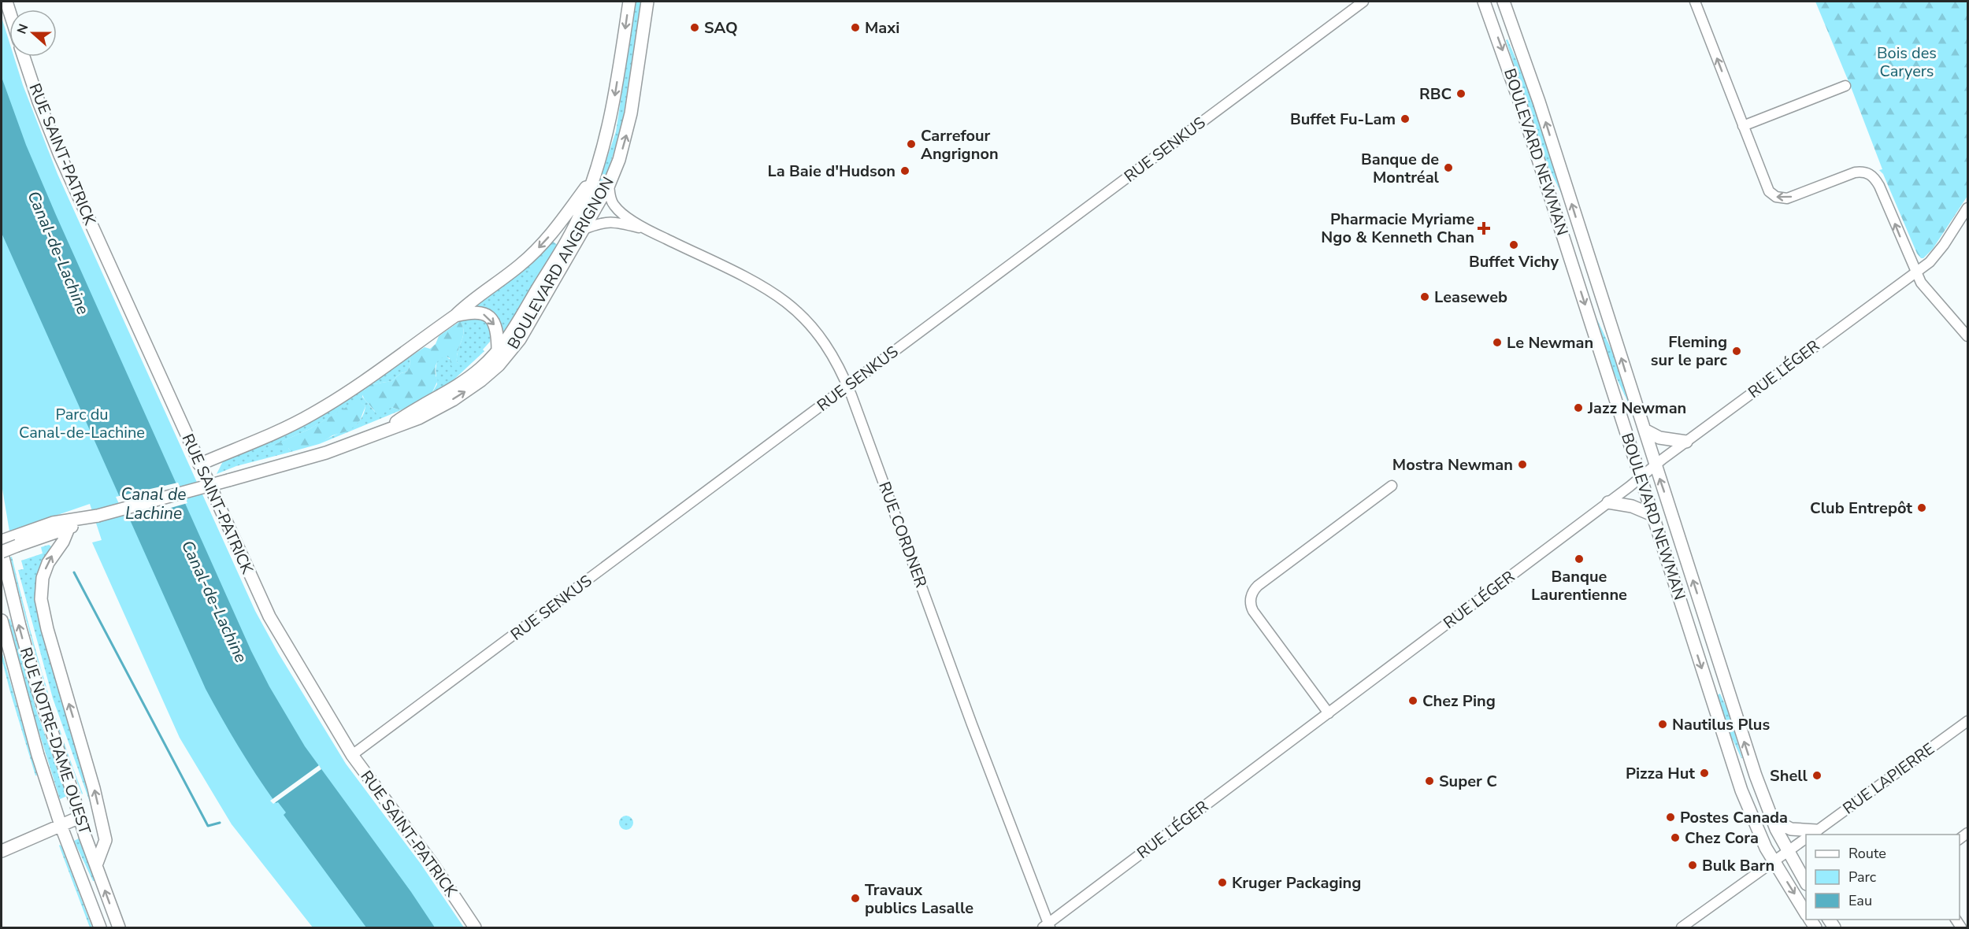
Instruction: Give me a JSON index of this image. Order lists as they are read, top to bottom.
{
  "streets": {
    "main road": [
      "BOULEVARD NEWMAN",
      "RUE SAINT-PATRICK",
      "BOULEVARD ANGRIGNON",
      "RUE NOTRE-DAME OUEST"
    ],
    "street": [
      "RUE SENKUS",
      "RUE LÉGER",
      "RUE CORDNER",
      "RUE LAPIERRE"
    ]
  },
  "crossings": [
    ["RUE SENKUS", "RUE SAINT-PATRICK"],
    ["RUE SENKUS", "RUE CORDNER"],
    ["BOULEVARD NEWMAN", "RUE LÉGER"],
    ["BOULEVARD NEWMAN", "RUE LAPIERRE"],
    ["BOULEVARD ANGRIGNON", "RUE NOTRE-DAME OUEST"],
    ["RUE LÉGER", "RUE CORDNER"]
  ],
  "water": ["Canal-de-Lachine", "Canal de Lachine"],
  "parks": ["Bois des Caryers", "Parc du Canal-de-Lachine"],
  "places": {
    "other": [
      "SAQ",
      "Maxi",
      "RBC",
      "Buffet Fu-Lam",
      "Carrefour Angrignon",
      "Banque de Montréal",
      "La Baie d'Hudson",
      "Buffet Vichy",
      "Leaseweb",
      "Le Newman",
      "Fleming sur le parc",
      "Jazz Newman",
      "Mostra Newman",
      "Club Entrepôt",
      "Banque Laurentienne",
      "Chez Ping",
      "Nautilus Plus",
      "Pizza Hut",
      "Shell",
      "Super C",
      "Postes Canada",
      "Chez Cora",
      "Bulk Barn",
      "Kruger Packaging",
      "Travaux publics Lasalle"
    ],
    "health": ["Pharmacie Myriame Ngo & Kenneth Chan"]
  },
  "legend": ["Route", "Parc", "Eau"],
  "north": "left"
}
